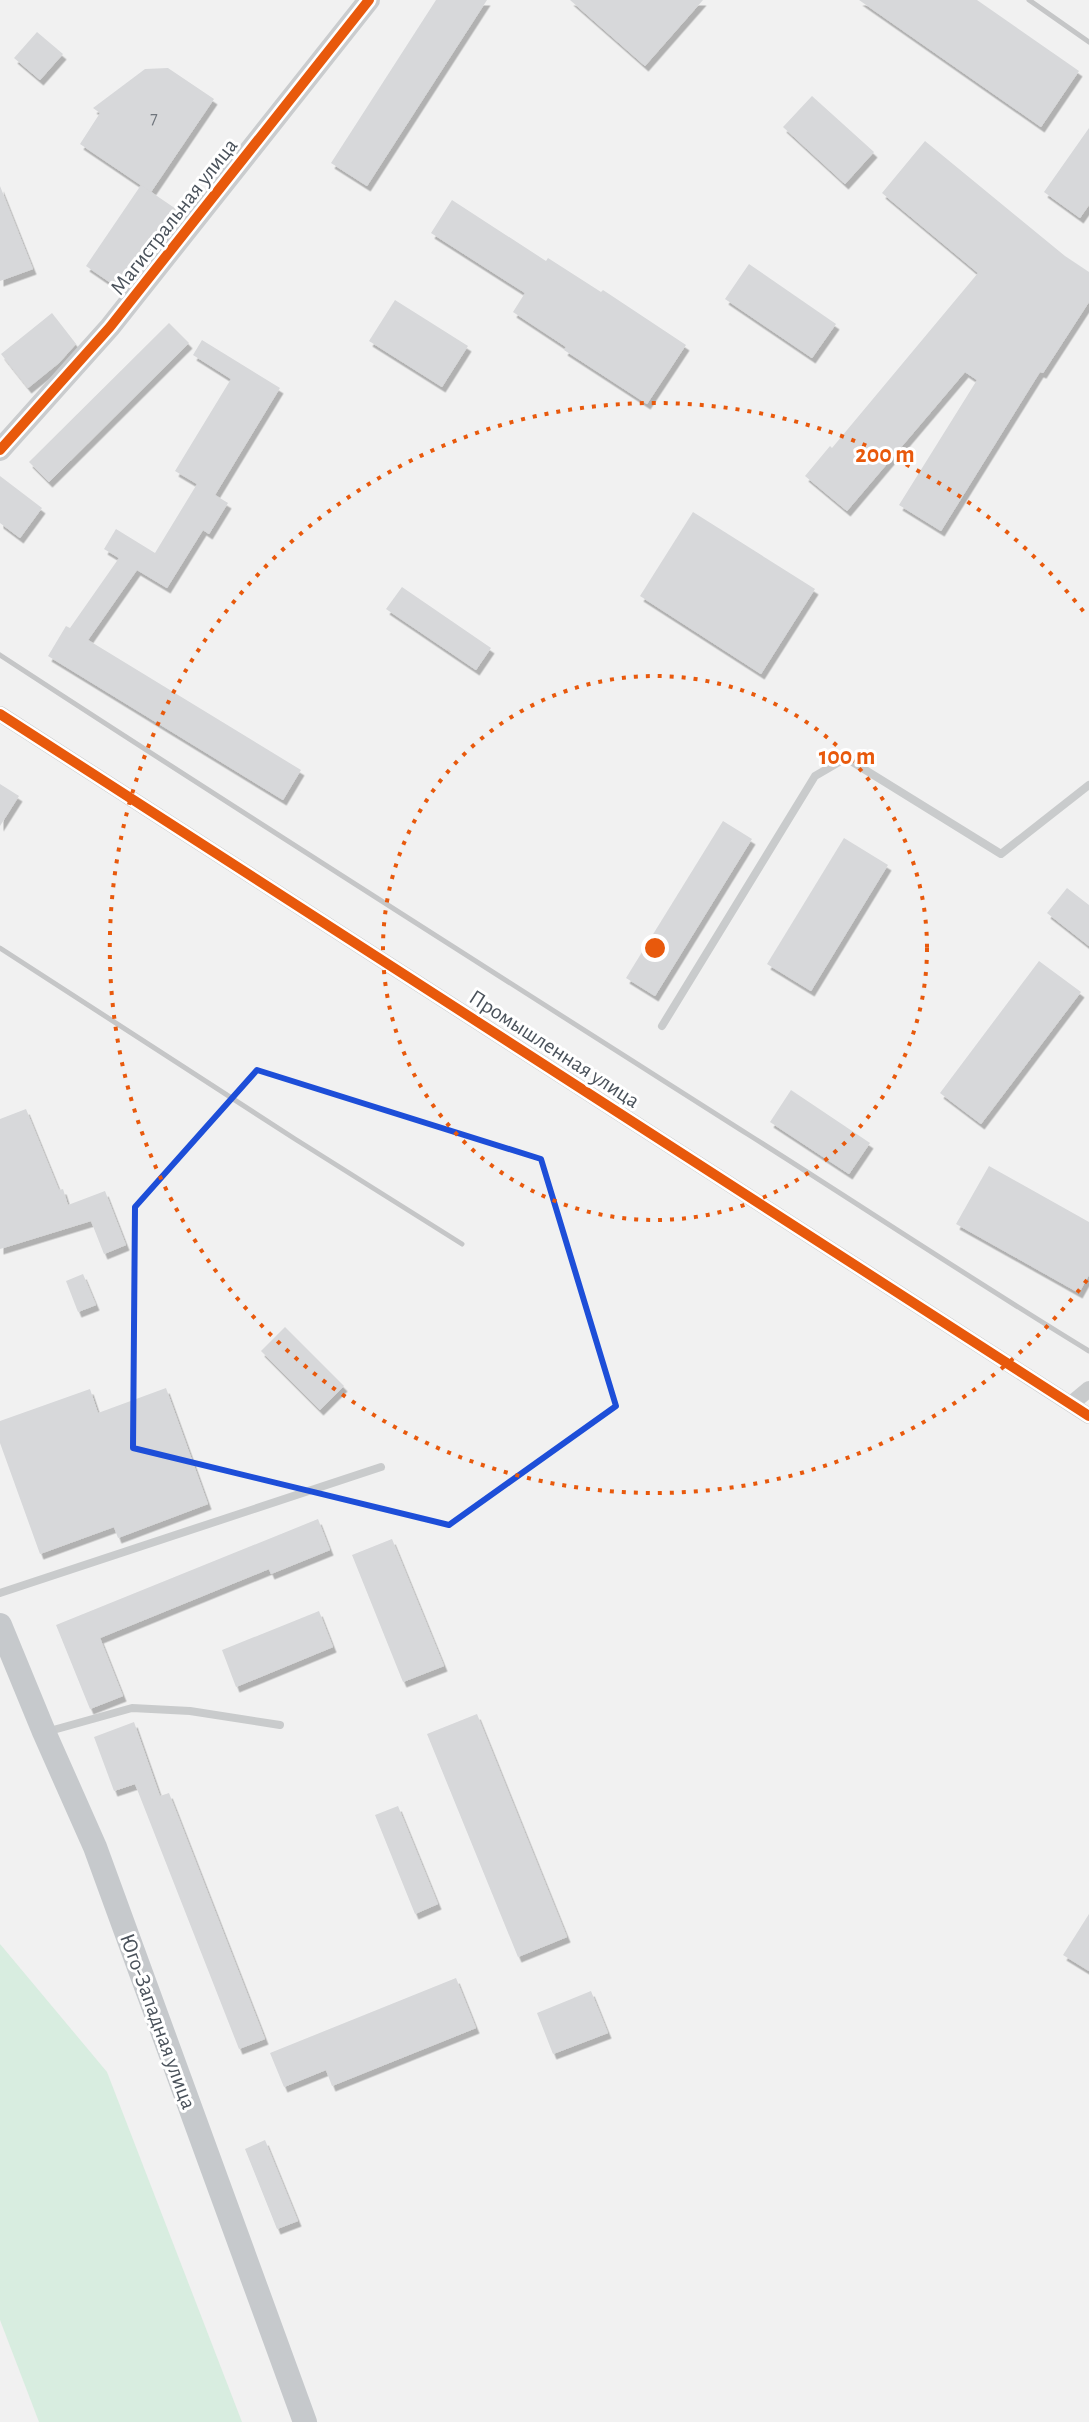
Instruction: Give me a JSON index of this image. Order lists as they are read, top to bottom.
{
  "streets": {
    "main road": ["Юго-Западная улица"],
    "street": ["Магистральная улица", "Промышленная улица"]
  },
  "house_numbers": ["7"],
  "rings": ["200 m", "100 m"]
}
